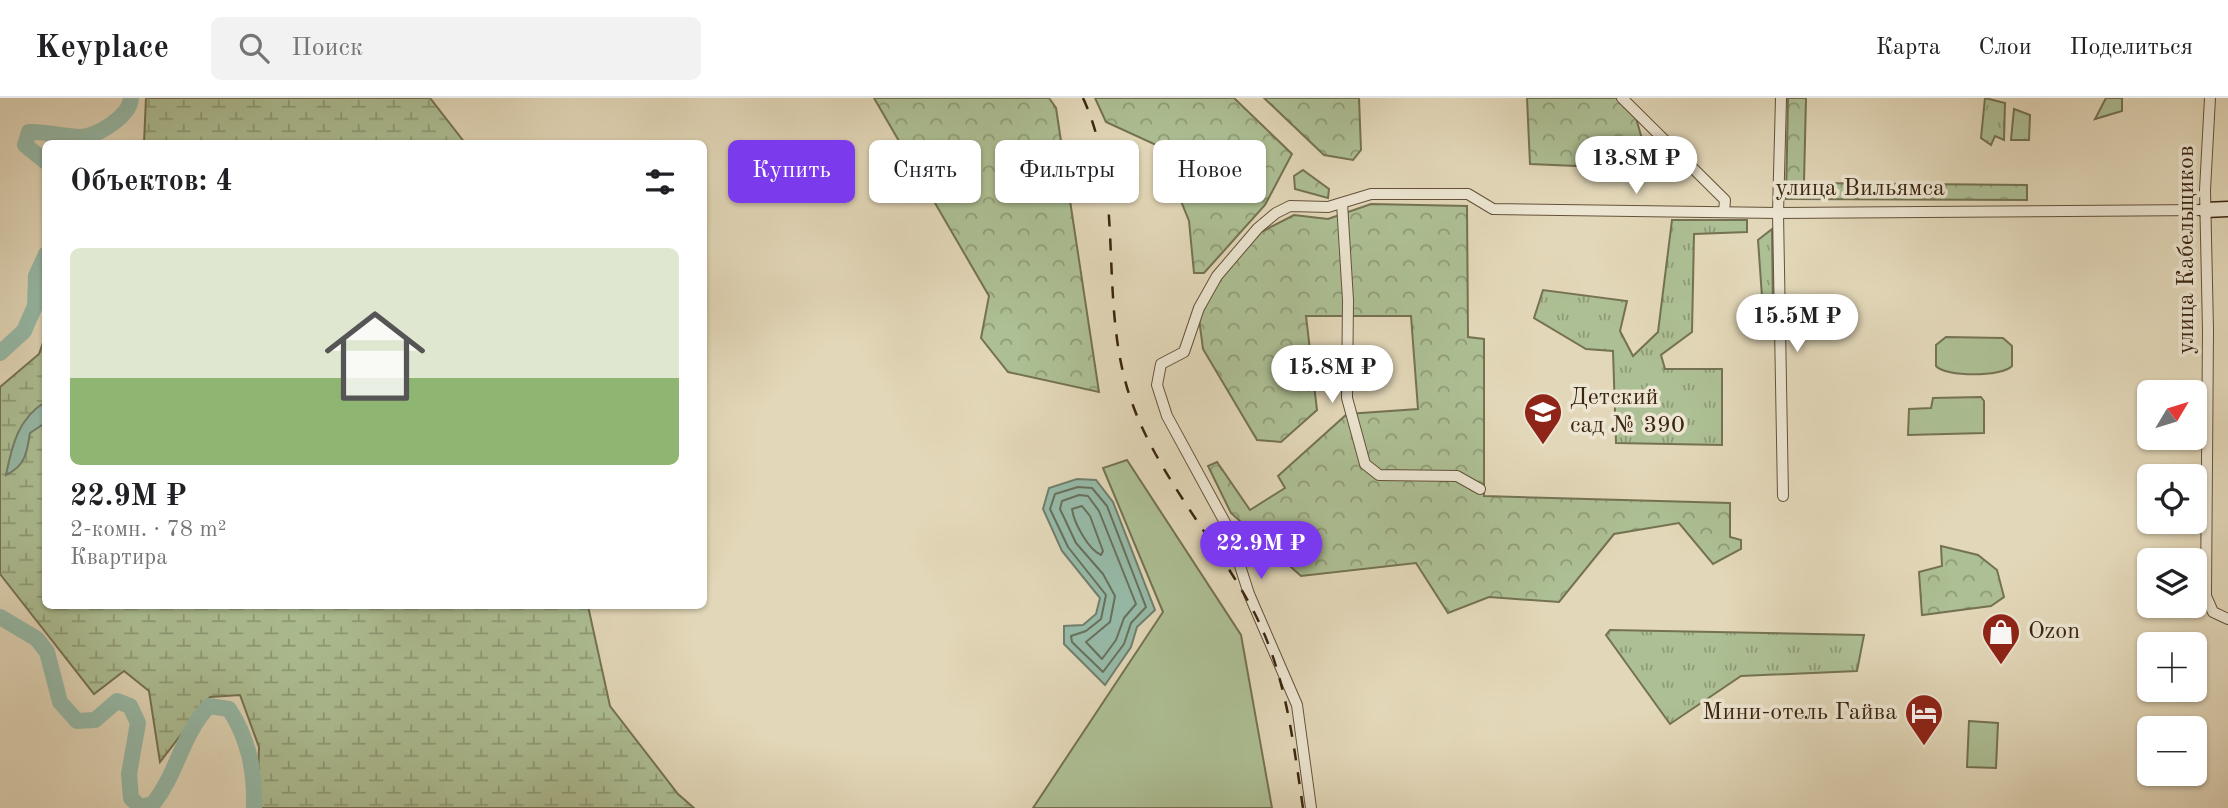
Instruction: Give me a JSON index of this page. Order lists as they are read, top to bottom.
{
  "streets": {
    "street": ["улица Вильямса", "улица Кабельщиков"]
  },
  "crossings": [
    ["улица Вильямса", "улица Кабельщиков"]
  ],
  "places": {
    "school or university": ["Детский сад № 390"],
    "shop": ["Ozon"],
    "hotel": ["Мини-отель Гайва"]
  },
  "north": "top right",
  "page": {
    "header": "Keyplace",
    "search": "Поиск",
    "nav": ["Карта", "Слои", "Поделиться"],
    "price": [
      "13.8M ₽",
      "15.5M ₽",
      "15.8M ₽",
      "22.9M ₽"
    ],
    "chip": [
      "Купить",
      "Снять",
      "Фильтры",
      "Новое"
    ],
    "heading": "Объектов: 4",
    "list": [
      {
        "name": "22.9M ₽",
        "note": "2-комн. · 78 m² · Квартира"
      }
    ],
    "map_buttons": ["+", "−"]
  }
}
